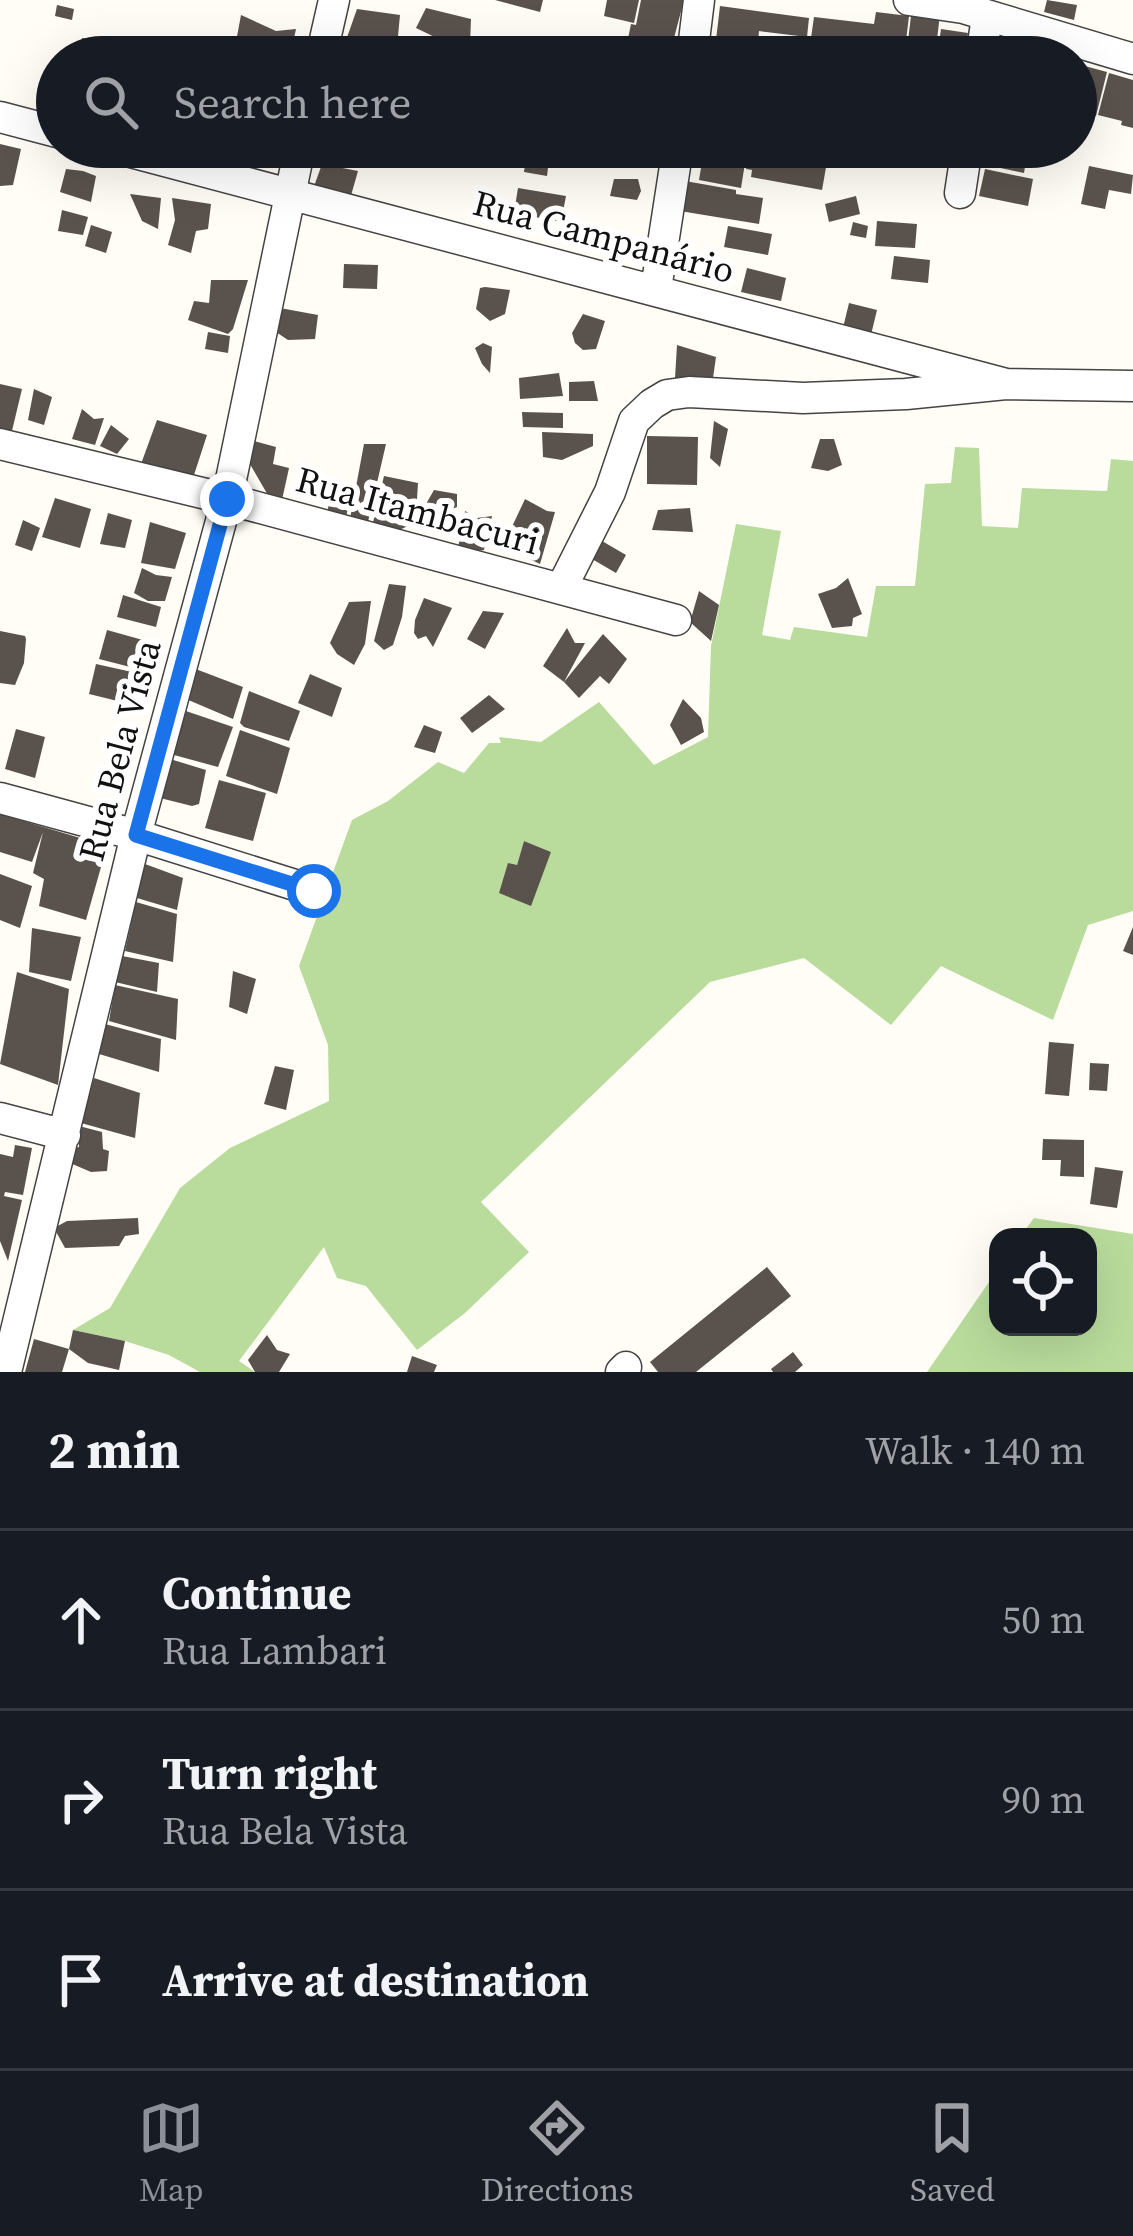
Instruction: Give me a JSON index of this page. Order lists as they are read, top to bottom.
{
  "streets": {
    "street": ["Rua Campanário", "Rua Itambacuri", "Rua Bela Vista"]
  },
  "crossings": [
    ["Rua Campanário", "Rua Itambacuri"],
    ["Rua Campanário", "Rua Bela Vista"],
    ["Rua Itambacuri", "Rua Bela Vista"]
  ],
  "page": {
    "search": "Search here",
    "heading": ["2 min", "Walk · 140 m"],
    "list": [
      ["Continue", "Rua Lambari", "50 m"],
      ["Turn right", "Rua Bela Vista", "90 m"],
      "Arrive at destination"
    ],
    "nav": ["Map", "Directions", "Saved"]
  }
}
